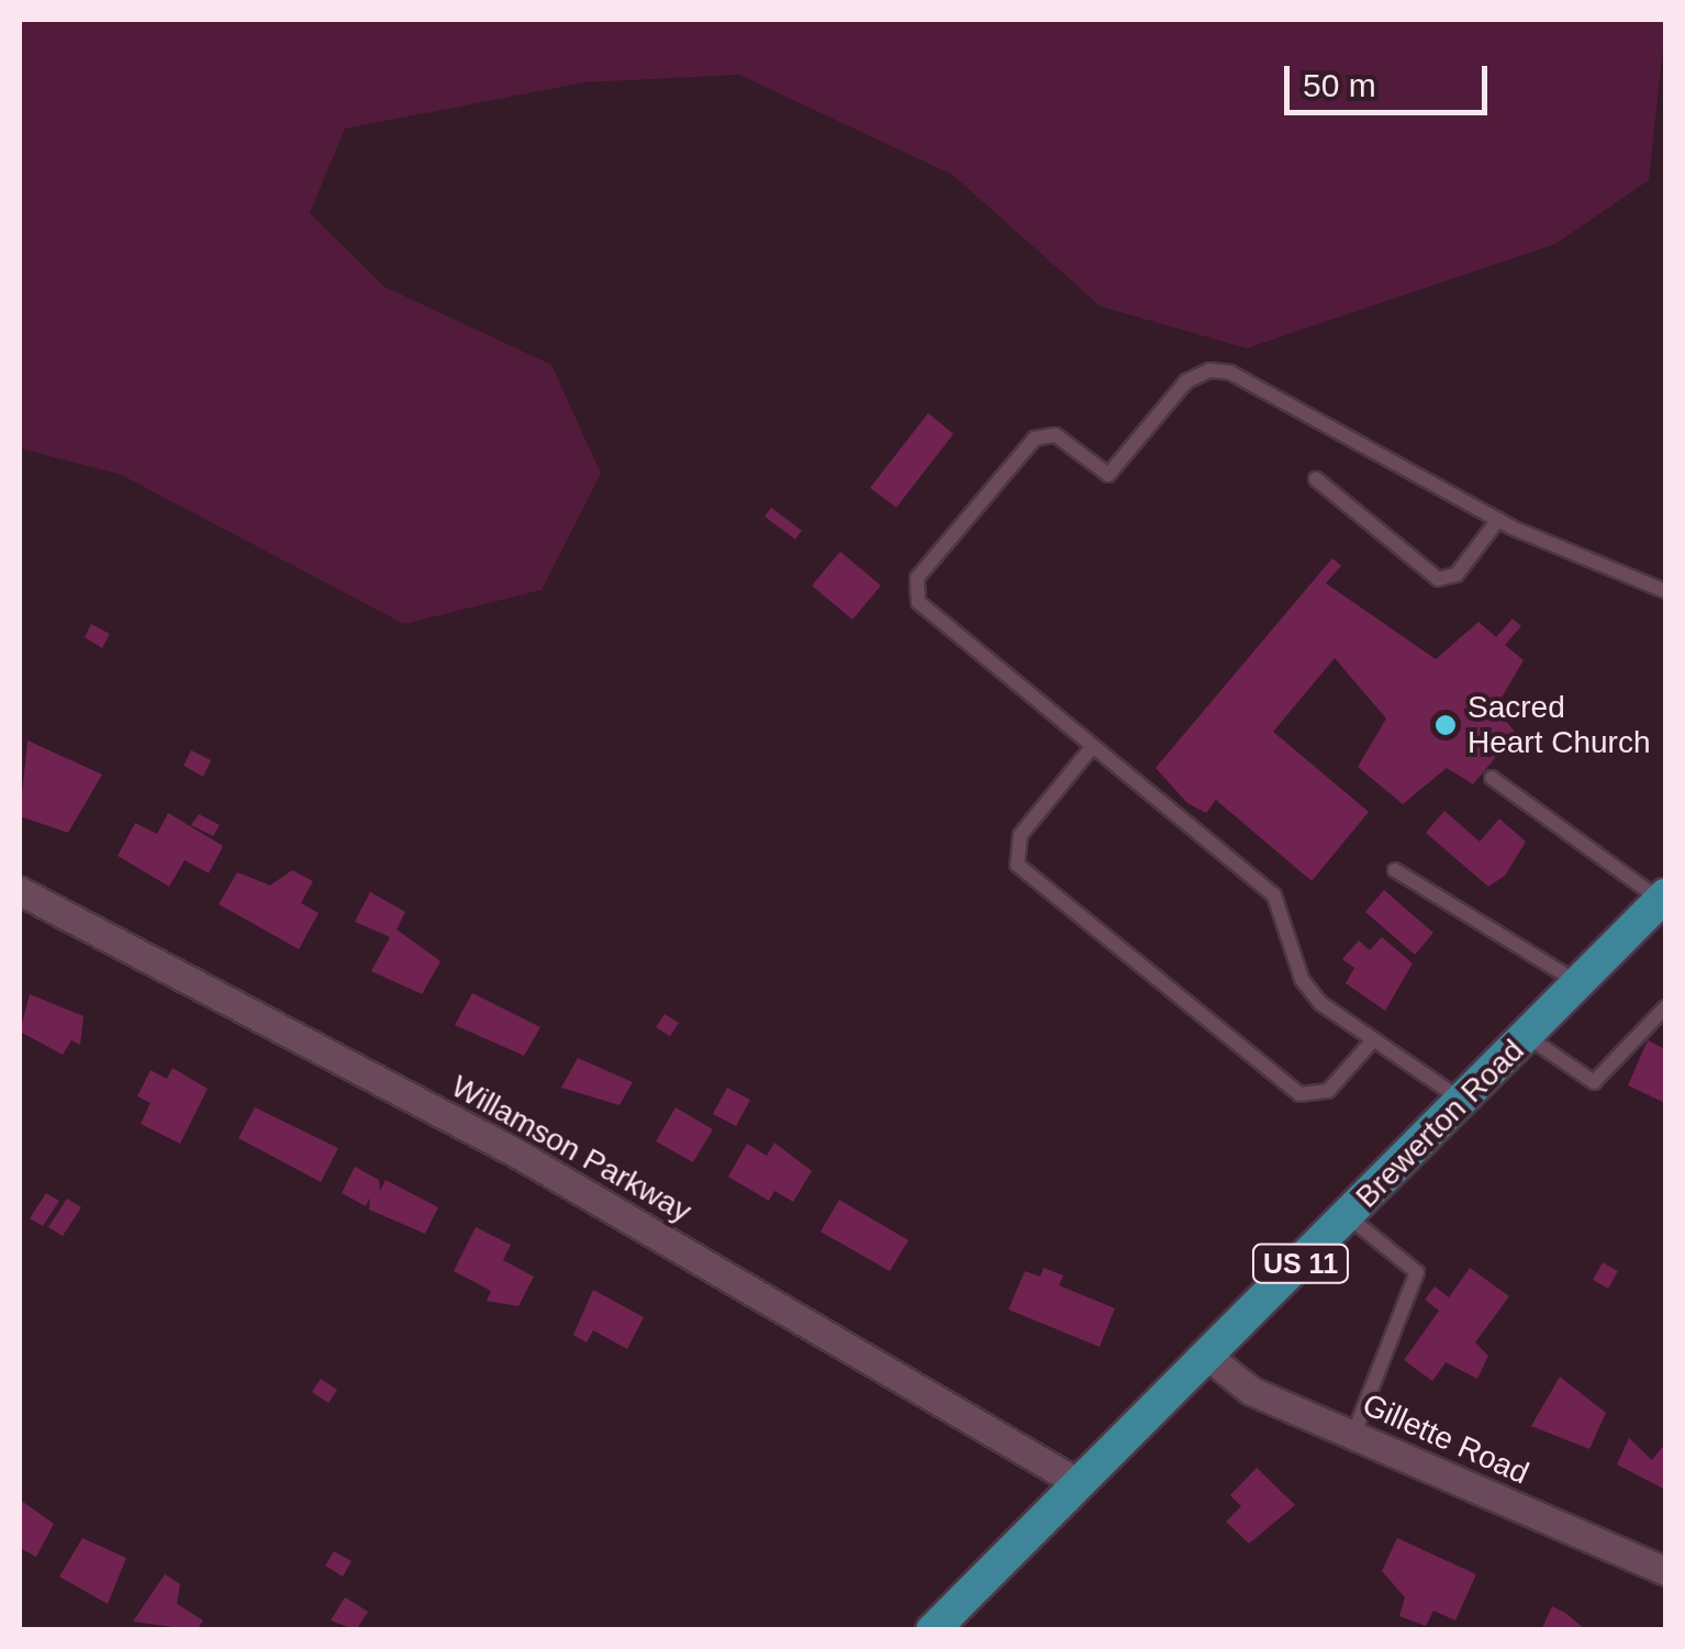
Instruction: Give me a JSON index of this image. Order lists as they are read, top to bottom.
{
  "streets": {
    "main road": ["Brewerton Road", "US 11"],
    "street": ["Willamson Parkway", "Gillette Road"]
  },
  "crossings": [
    ["Brewerton Road", "Willamson Parkway"],
    ["Brewerton Road", "Gillette Road"]
  ],
  "places": ["Sacred Heart Church"],
  "scale_bar": "50 m"
}
